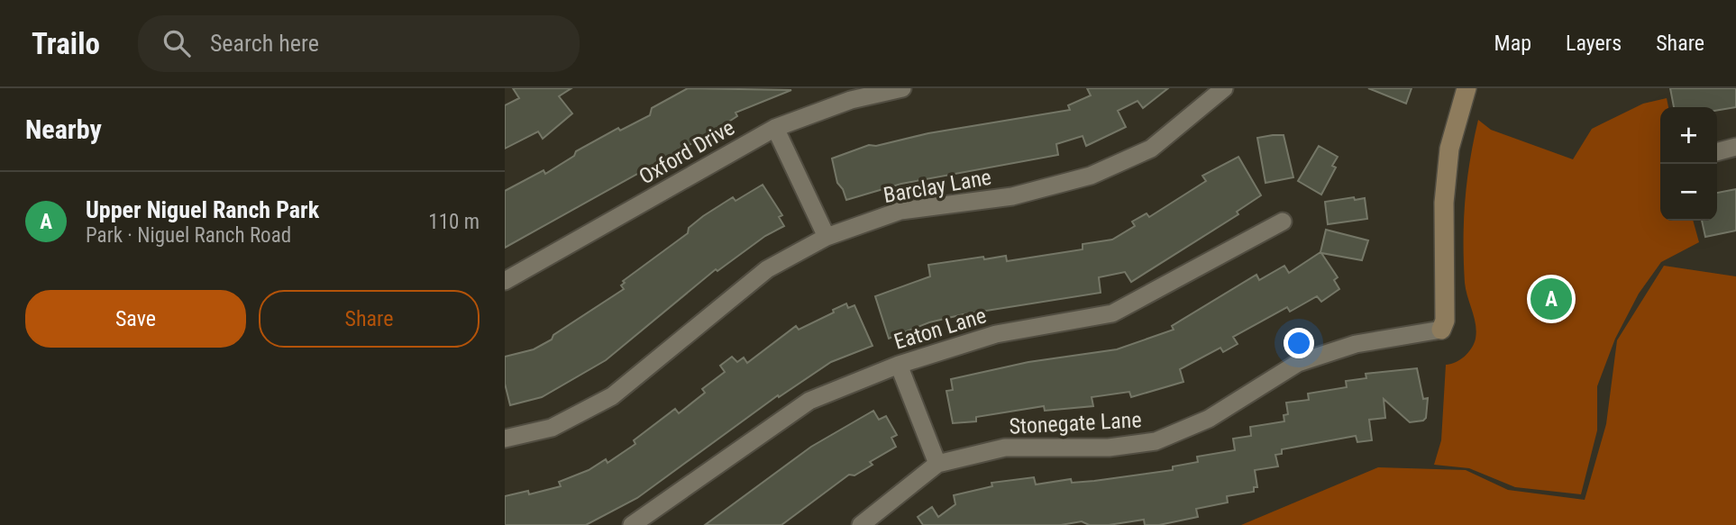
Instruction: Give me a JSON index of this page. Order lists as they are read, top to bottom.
{
  "streets": {
    "street": [
      "Oxford Drive",
      "Barclay Lane",
      "Eaton Lane",
      "Stonegate Lane"
    ]
  },
  "page": {
    "header": "Trailo",
    "search": "Search here",
    "nav": ["Map", "Layers", "Share"],
    "heading": "Nearby",
    "map_buttons": ["+", "−"],
    "list": [
      {
        "mark": "A",
        "name": "Upper Niguel Ranch Park",
        "note": "Park · Niguel Ranch Road",
        "value": "110 m"
      }
    ],
    "buttons": ["Save", "Share"],
    "pins": "A"
  }
}
